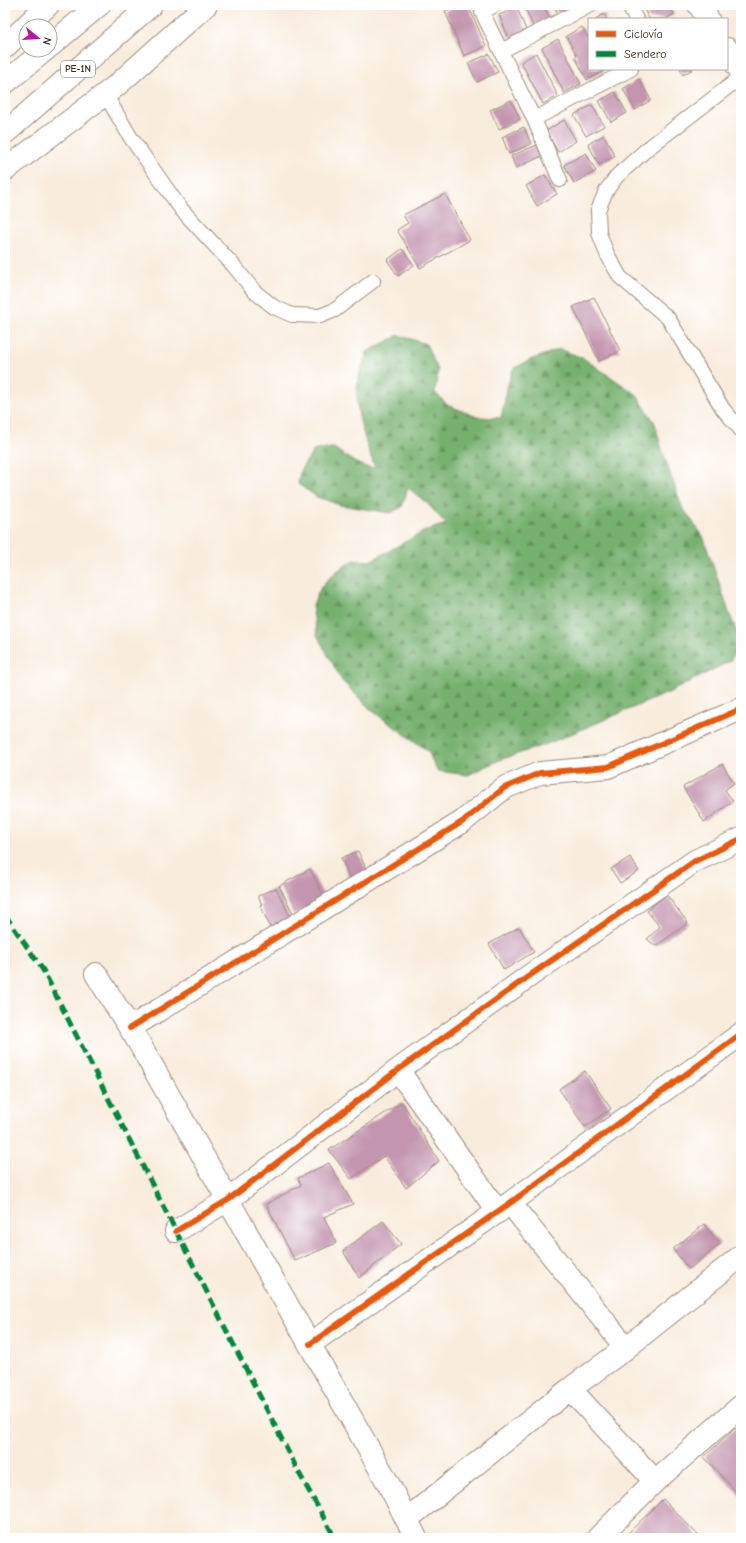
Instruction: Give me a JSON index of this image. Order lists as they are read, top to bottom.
{
  "streets": {
    "main road": ["PE-1N"]
  },
  "legend": ["Ciclovía", "Sendero"],
  "north": "right"
}
